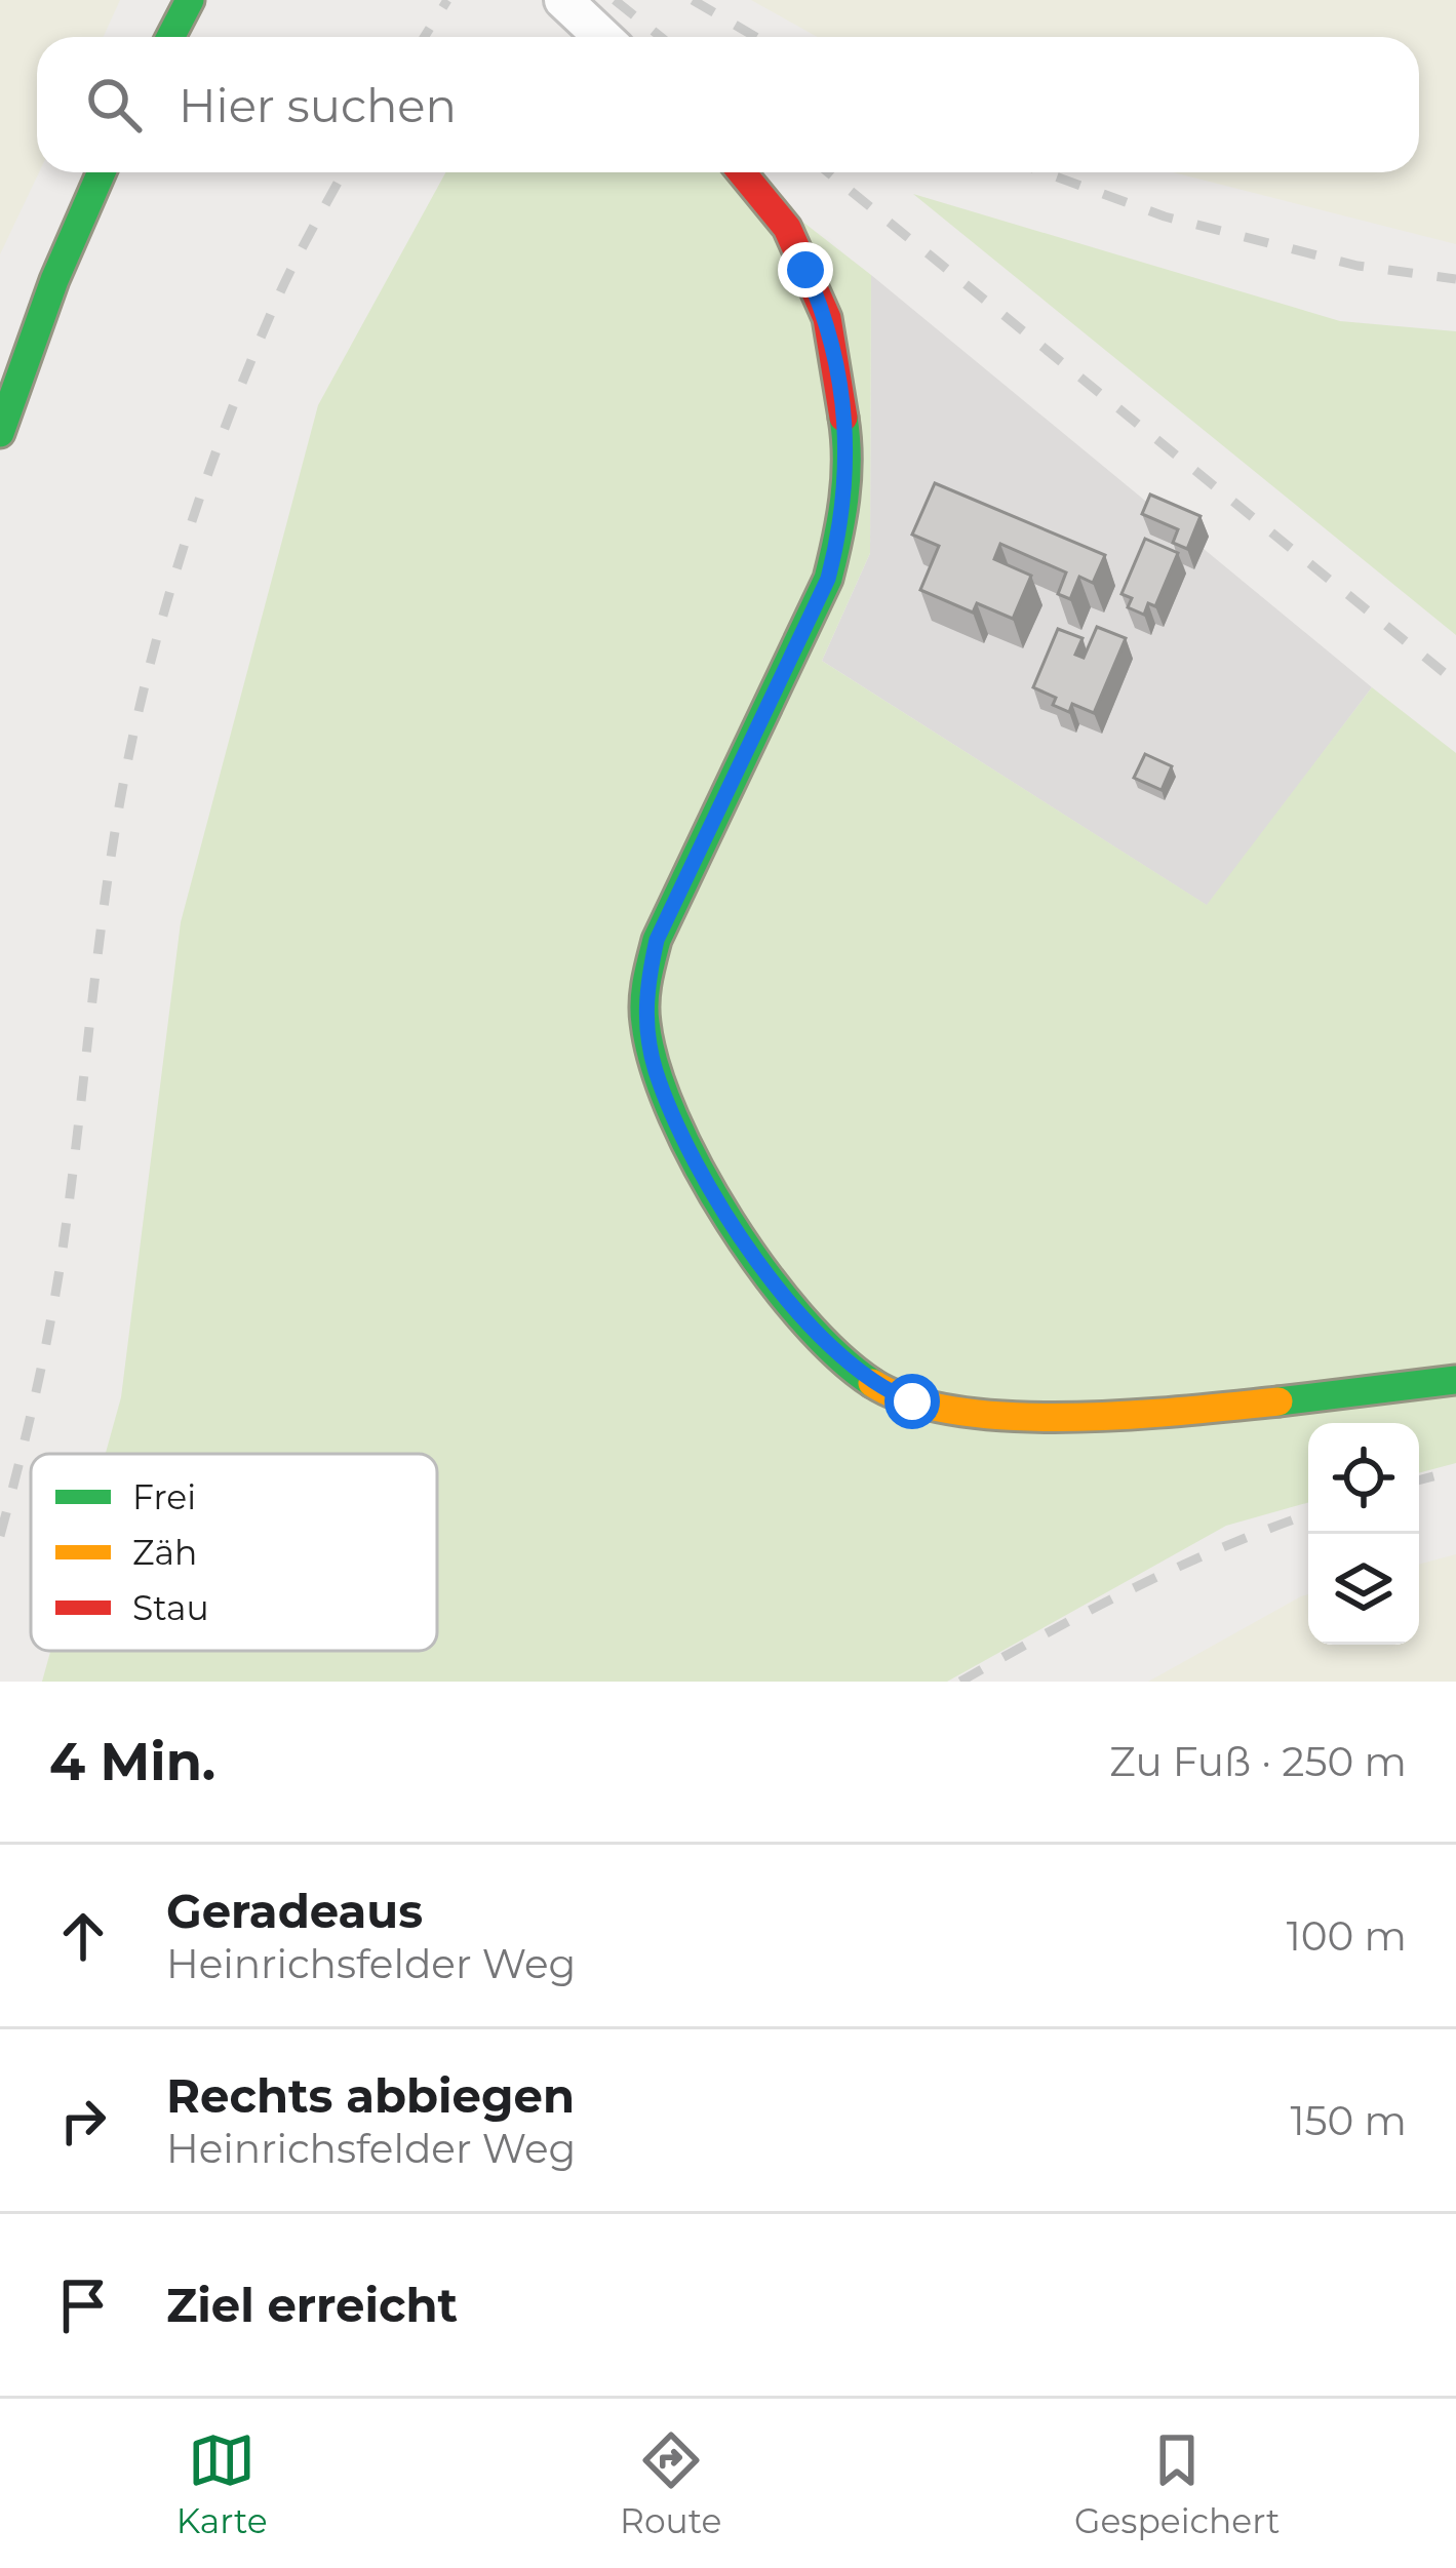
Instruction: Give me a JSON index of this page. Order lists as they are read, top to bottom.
{
  "legend": ["Frei", "Zäh", "Stau"],
  "page": {
    "search": "Hier suchen",
    "heading": ["4 Min.", "Zu Fuß · 250 m"],
    "list": [
      ["Geradeaus", "Heinrichsfelder Weg", "100 m"],
      ["Rechts abbiegen", "Heinrichsfelder Weg", "150 m"],
      "Ziel erreicht"
    ],
    "nav": ["Karte", "Route", "Gespeichert"]
  }
}
